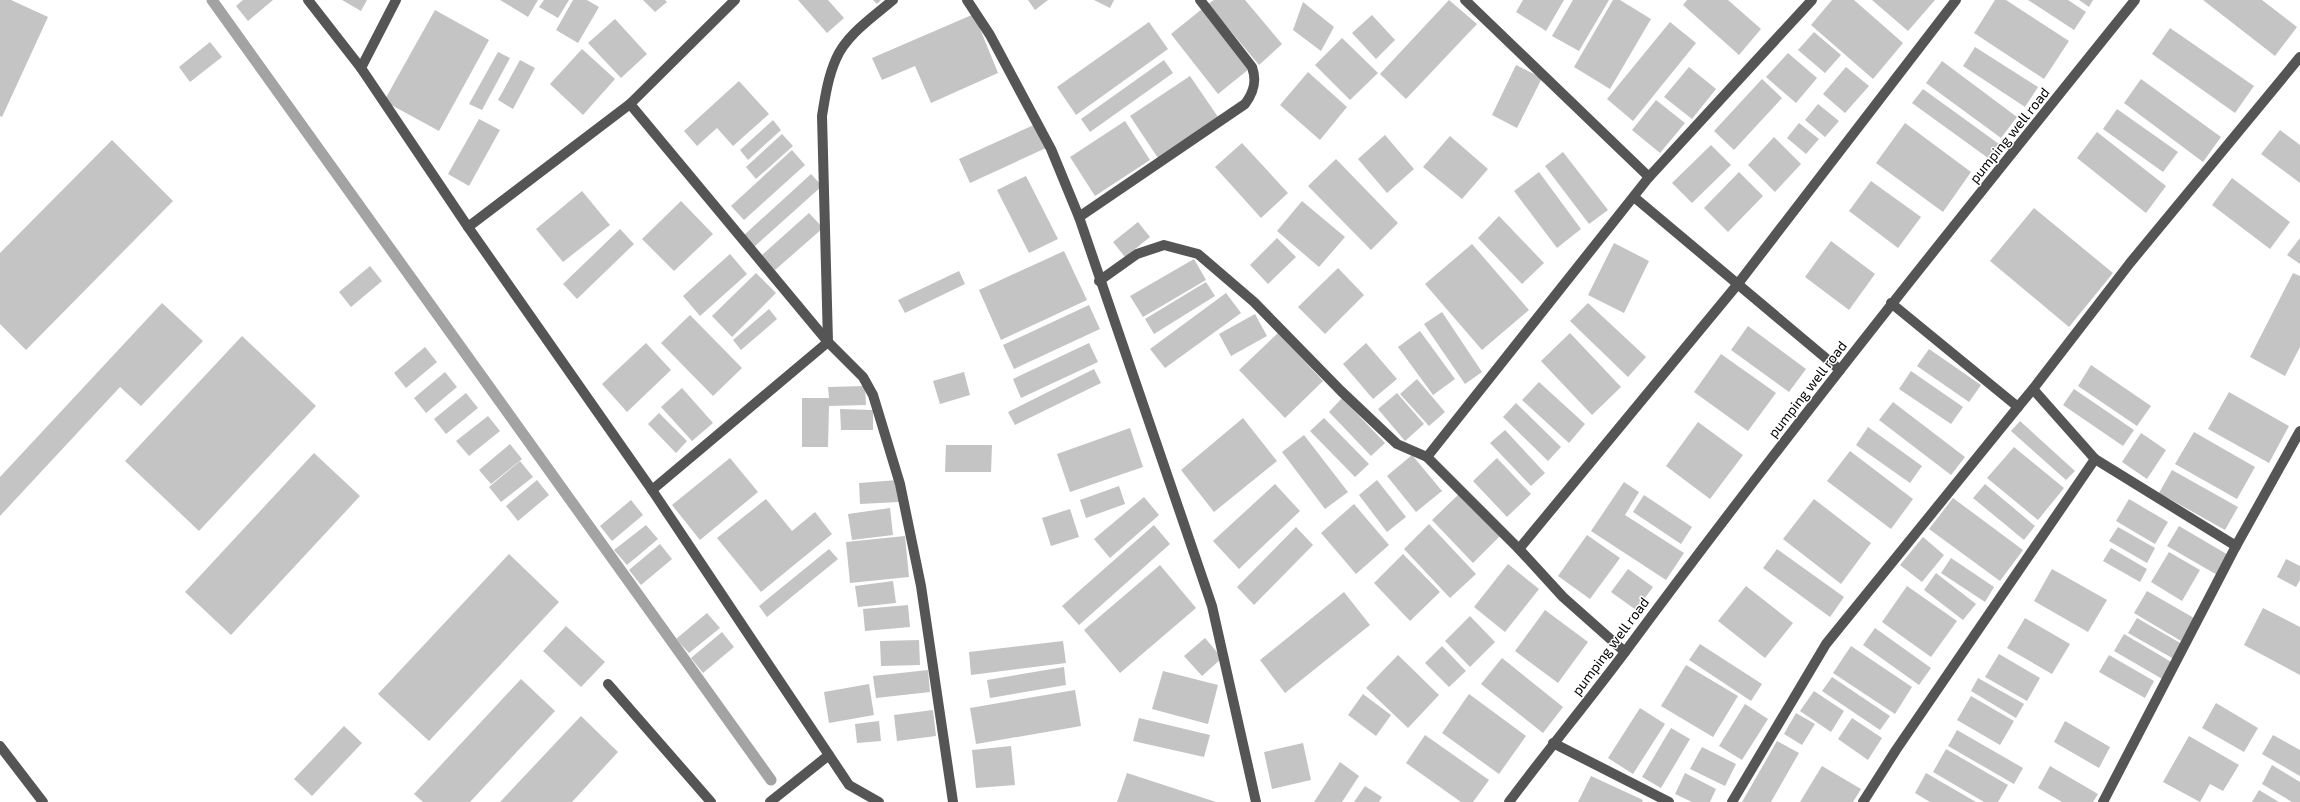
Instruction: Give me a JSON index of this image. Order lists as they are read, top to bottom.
{
  "streets": {
    "street": ["pumping well road"]
  }
}
